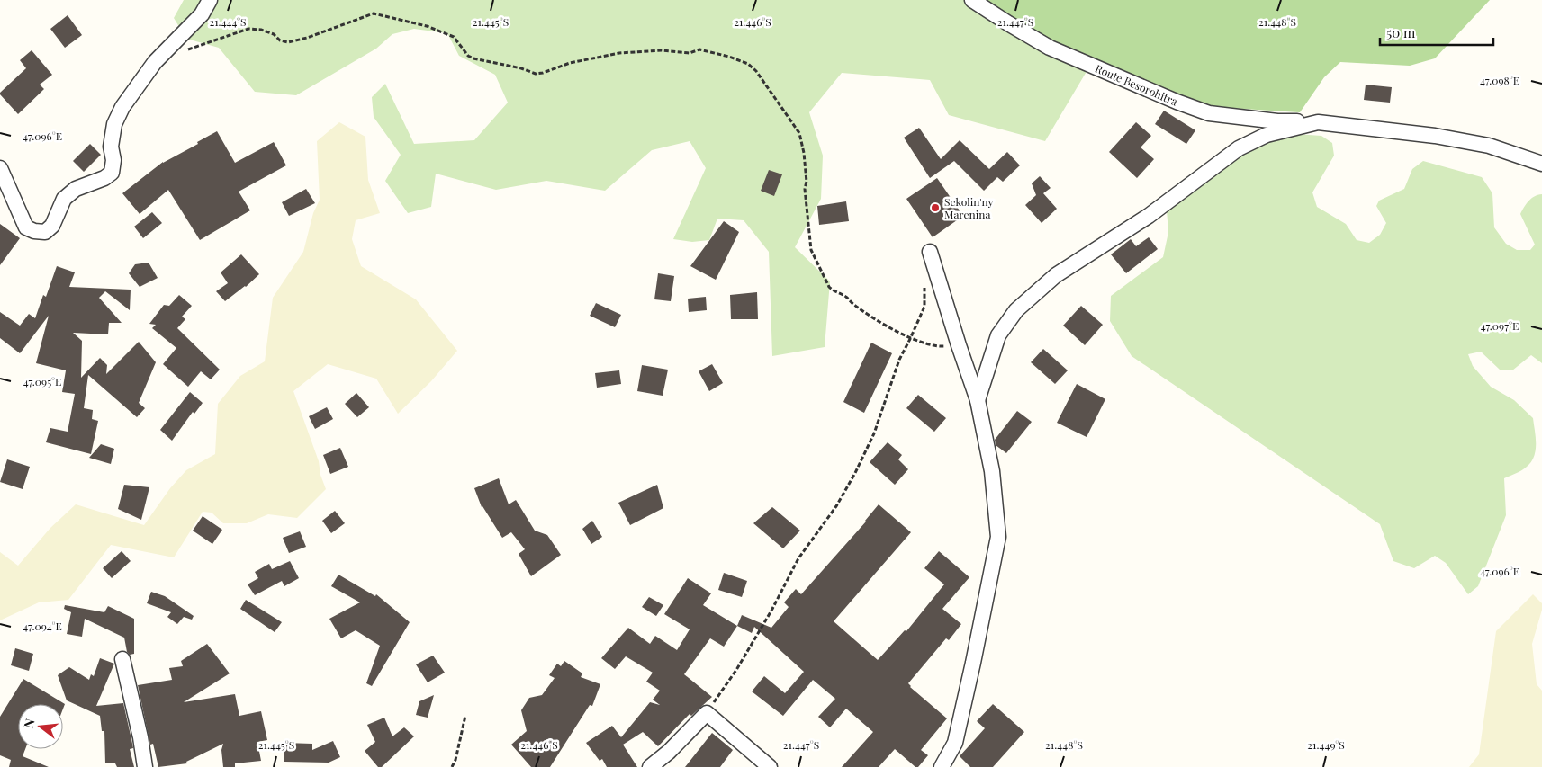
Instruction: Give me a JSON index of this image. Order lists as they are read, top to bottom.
{
  "streets": {
    "street": ["Route Besorohitra"]
  },
  "places": ["Sekolin'ny Marenina"],
  "scale_bar": "50 m",
  "north": "left",
  "coordinates": [
    "21.444°S",
    "21.445°S",
    "21.446°S",
    "21.447°S",
    "21.448°S",
    "47.098°E",
    "47.096°E",
    "47.097°E",
    "47.095°E",
    "47.094°E",
    "21.449°S"
  ]
}
